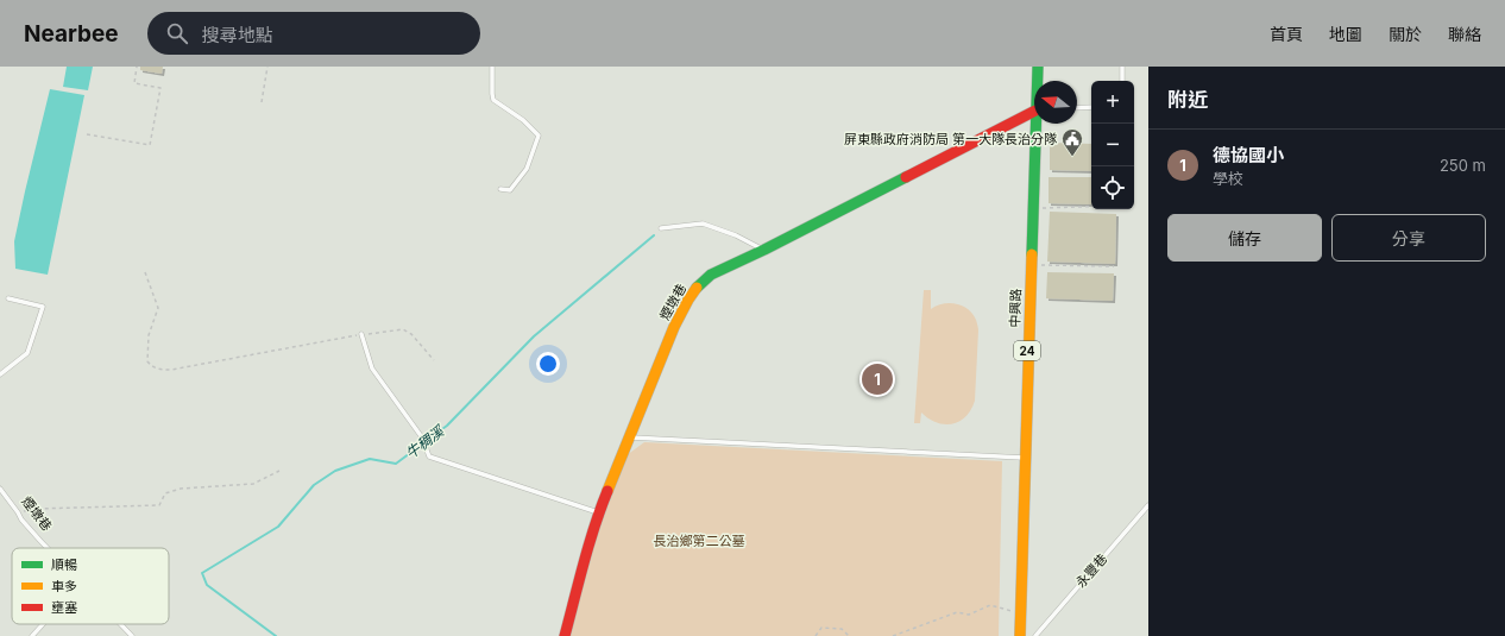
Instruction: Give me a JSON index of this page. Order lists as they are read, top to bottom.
{
  "streets": {
    "street": ["煙墩巷", "中興路", "24"],
    "lane": ["永豐巷"]
  },
  "water": ["牛稠溪"],
  "parks": ["長治鄉第二公墓"],
  "places": {
    "public building": ["屏東縣政府消防局 第一大隊長治分隊"]
  },
  "legend": ["順暢", "車多", "壅塞"],
  "north": "left",
  "page": {
    "header": "Nearbee",
    "search": "搜尋地點",
    "nav": [
      "首頁",
      "地圖",
      "關於",
      "聯絡"
    ],
    "heading": "附近",
    "map_buttons": ["+", "−"],
    "list": [
      {
        "mark": "1",
        "name": "德協國小",
        "note": "學校",
        "value": "250 m"
      }
    ],
    "buttons": ["儲存", "分享"],
    "pins": "1"
  }
}
